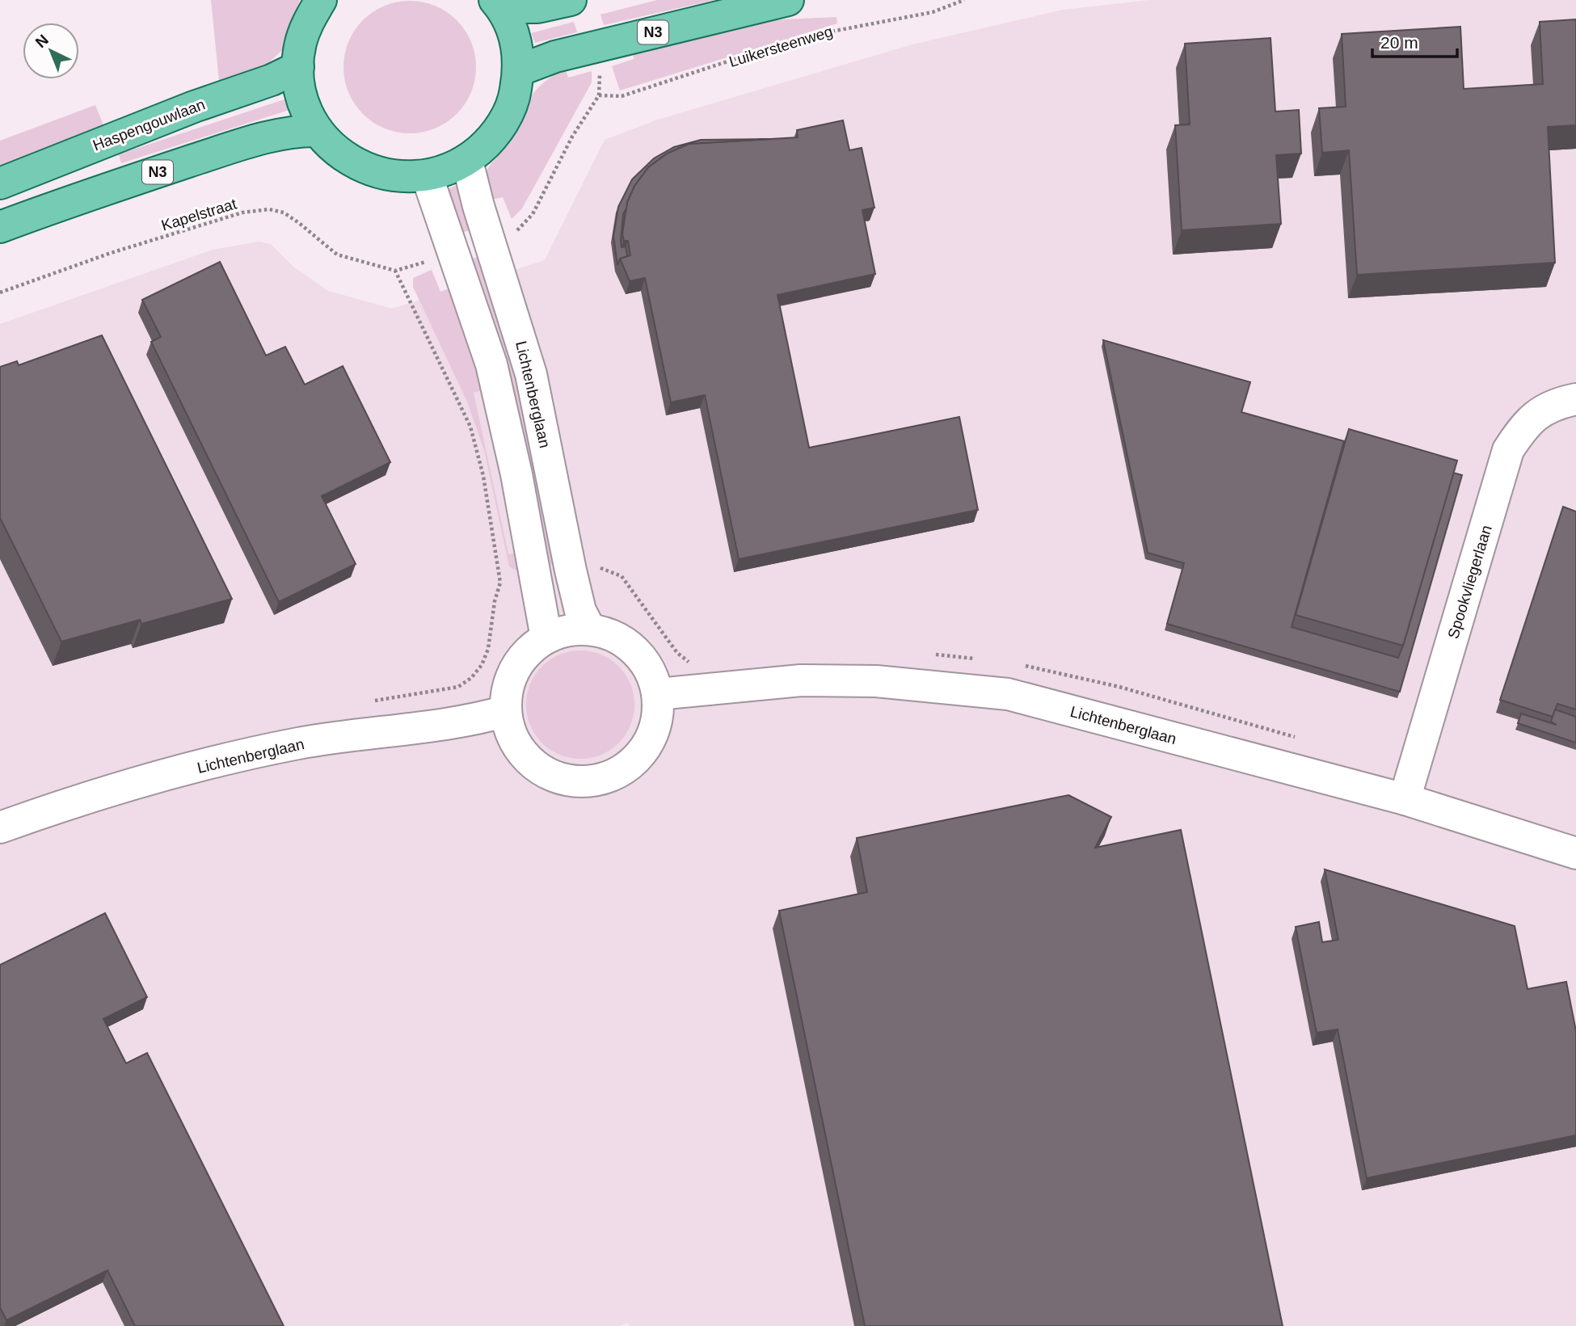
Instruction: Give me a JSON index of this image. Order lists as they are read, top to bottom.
{
  "streets": {
    "main road": ["N3", "Haspengouwlaan"],
    "street": ["Lichtenberglaan", "Spookvliegerlaan"],
    "path": ["Luikersteenweg", "Kapelstraat"]
  },
  "crossings": [
    ["Lichtenberglaan", "Spookvliegerlaan"]
  ],
  "scale_bar": "20 m",
  "north": "top left"
}
